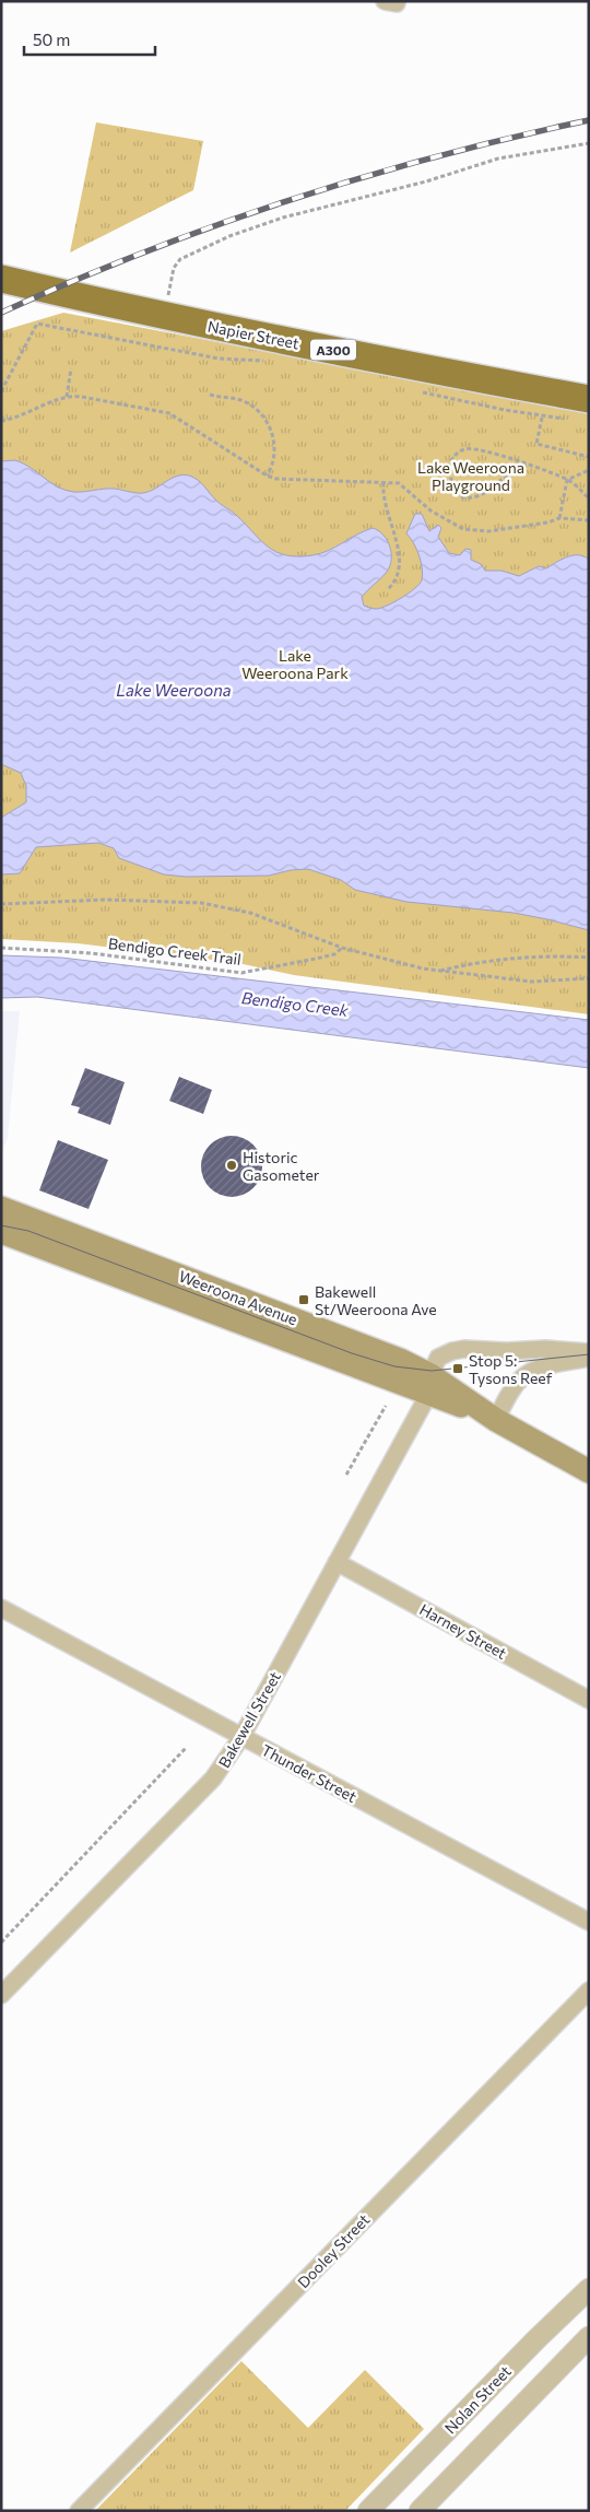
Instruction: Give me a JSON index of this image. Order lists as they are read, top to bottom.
{
  "streets": {
    "highway": ["Napier Street", "A300"],
    "main road": ["Weeroona Avenue"],
    "street": [
      "Harney Street",
      "Bakewell Street",
      "Thunder Street",
      "Dooley Street",
      "Nolan Street"
    ],
    "path": ["Bendigo Creek Trail"]
  },
  "crossings": [
    ["Weeroona Avenue", "Bakewell Street"],
    ["Harney Street", "Bakewell Street"],
    ["Bakewell Street", "Thunder Street"]
  ],
  "water": ["Lake Weeroona", "Bendigo Creek"],
  "parks": ["Lake Weeroona Playground", "Lake Weeroona Park"],
  "places": {
    "other": ["Historic Gasometer"],
    "transit": ["Bakewell St/Weeroona Ave", "Stop 5: Tysons Reef"]
  },
  "scale_bar": "50 m"
}
